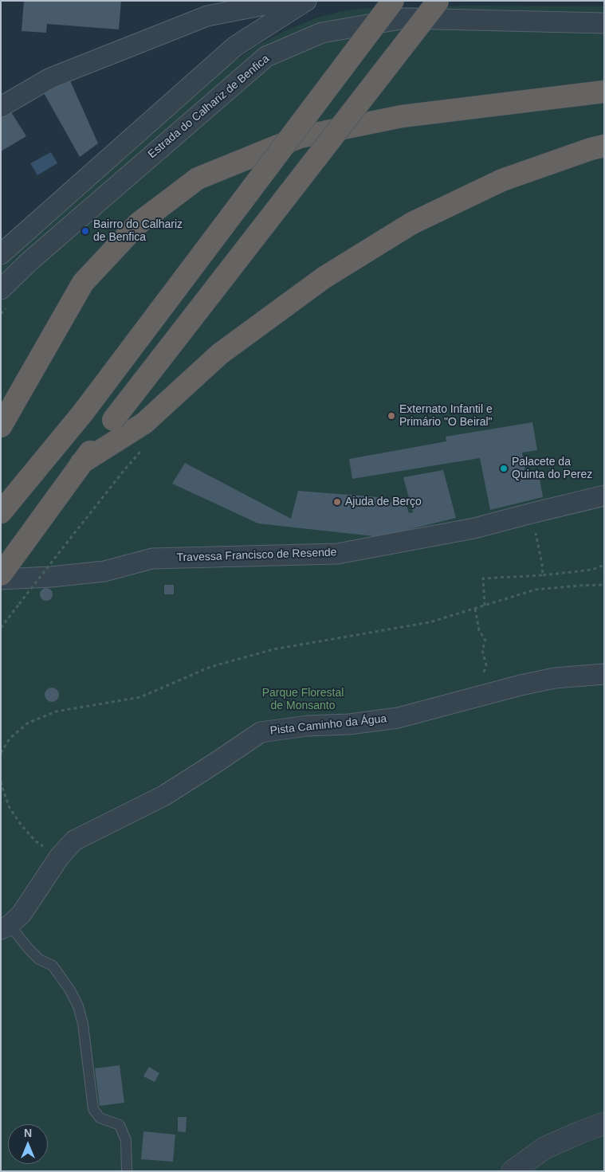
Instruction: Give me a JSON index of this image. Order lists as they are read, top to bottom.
{
  "streets": {
    "street": ["Estrada do Calhariz de Benfica", "Travessa Francisco de Resende", "Pista Caminho da Água"]
  },
  "parks": ["Parque Florestal de Monsanto"],
  "places": [
    "Bairro do Calhariz de Benfica",
    "Externato Infantil e Primário \"O Beiral\"",
    "Palacete da Quinta do Perez",
    "Ajuda de Berço"
  ],
  "north": "top"
}
